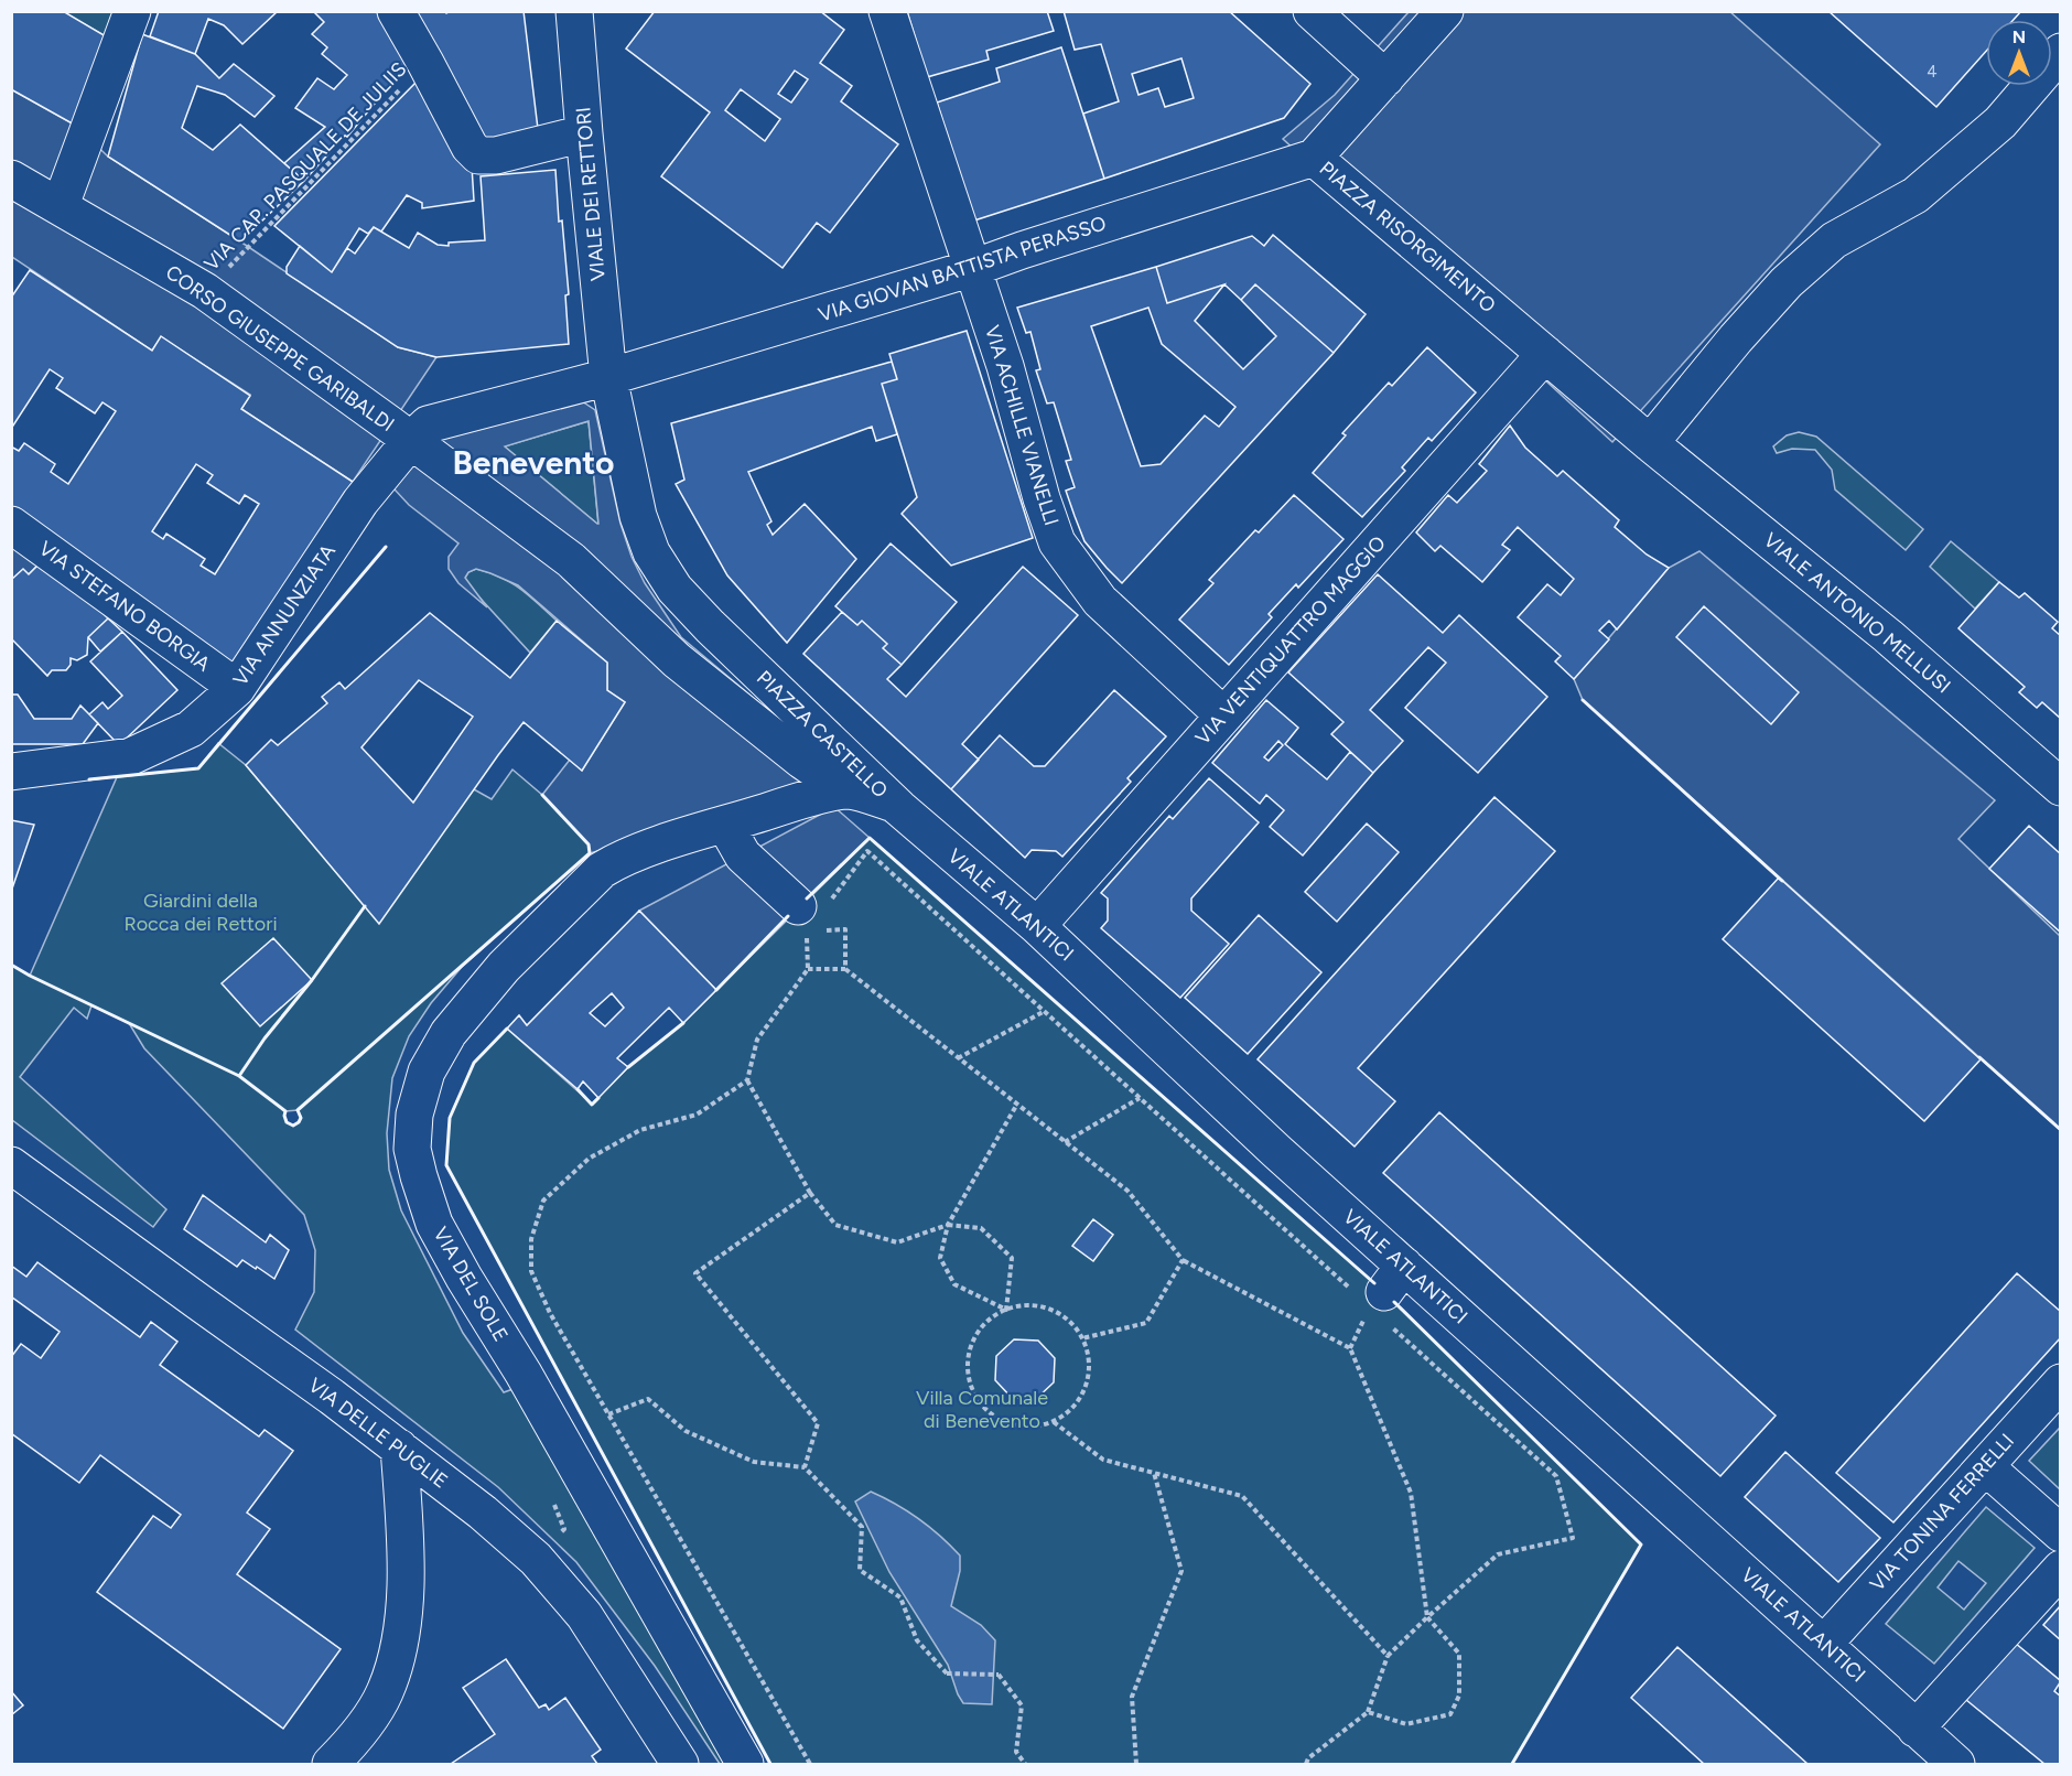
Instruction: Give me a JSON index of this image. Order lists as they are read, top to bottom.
{
  "streets": {
    "street": [
      "VIALE DEI RETTORI",
      "PIAZZA RISORGIMENTO",
      "VIA GIOVAN BATTISTA PERASSO",
      "CORSO GIUSEPPE GARIBALDI",
      "VIA ACHILLE VIANELLI",
      "VIA STEFANO BORGIA",
      "VIALE ANTONIO MELLUSI",
      "VIA ANNUNZIATA",
      "VIA VENTIQUATTRO MAGGIO",
      "PIAZZA CASTELLO",
      "VIALE ATLANTICI",
      "VIA DEL SOLE",
      "VIA DELLE PUGLIE",
      "VIA TONINA FERRELLI"
    ],
    "path": ["VIA CAP. PASQUALE DE JULIIS"]
  },
  "crossings": [
    ["VIA CAP. PASQUALE DE JULIIS", "CORSO GIUSEPPE GARIBALDI"],
    ["VIALE DEI RETTORI", "VIA GIOVAN BATTISTA PERASSO"],
    ["VIALE DEI RETTORI", "PIAZZA CASTELLO"],
    ["PIAZZA RISORGIMENTO", "VIA GIOVAN BATTISTA PERASSO"],
    ["PIAZZA RISORGIMENTO", "VIALE ANTONIO MELLUSI"],
    ["PIAZZA RISORGIMENTO", "VIA VENTIQUATTRO MAGGIO"],
    ["VIA GIOVAN BATTISTA PERASSO", "CORSO GIUSEPPE GARIBALDI"],
    ["VIA GIOVAN BATTISTA PERASSO", "VIA ACHILLE VIANELLI"],
    ["VIA GIOVAN BATTISTA PERASSO", "VIA ANNUNZIATA"],
    ["CORSO GIUSEPPE GARIBALDI", "VIA ANNUNZIATA"],
    ["CORSO GIUSEPPE GARIBALDI", "PIAZZA CASTELLO"],
    ["VIA ACHILLE VIANELLI", "VIA VENTIQUATTRO MAGGIO"],
    ["VIA STEFANO BORGIA", "VIA ANNUNZIATA"],
    ["VIA VENTIQUATTRO MAGGIO", "VIALE ATLANTICI"],
    ["PIAZZA CASTELLO", "VIALE ATLANTICI"],
    ["PIAZZA CASTELLO", "VIA DEL SOLE"],
    ["VIALE ATLANTICI", "VIA TONINA FERRELLI"]
  ],
  "districts": ["Benevento"],
  "parks": ["Giardini della Rocca dei Rettori", "Villa Comunale di Benevento"],
  "house_numbers": ["4"],
  "north": "top"
}
